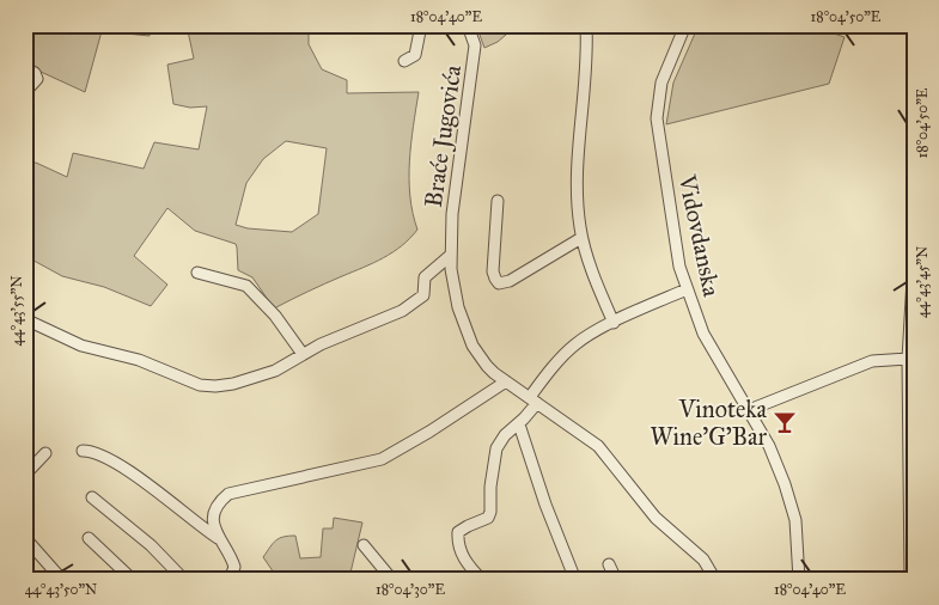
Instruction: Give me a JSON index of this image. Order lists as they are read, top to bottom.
{
  "streets": {
    "street": ["Braće Jugovića", "Vidovdanska"]
  },
  "places": {
    "bar": ["Vinoteka Wine'G'Bar"]
  },
  "coordinates": [
    "18°04'40\"E",
    "18°04'50\"E",
    "44°43'45\"N",
    "44°43'55\"N",
    "44°43'50\"N",
    "18°04'30\"E"
  ]
}
